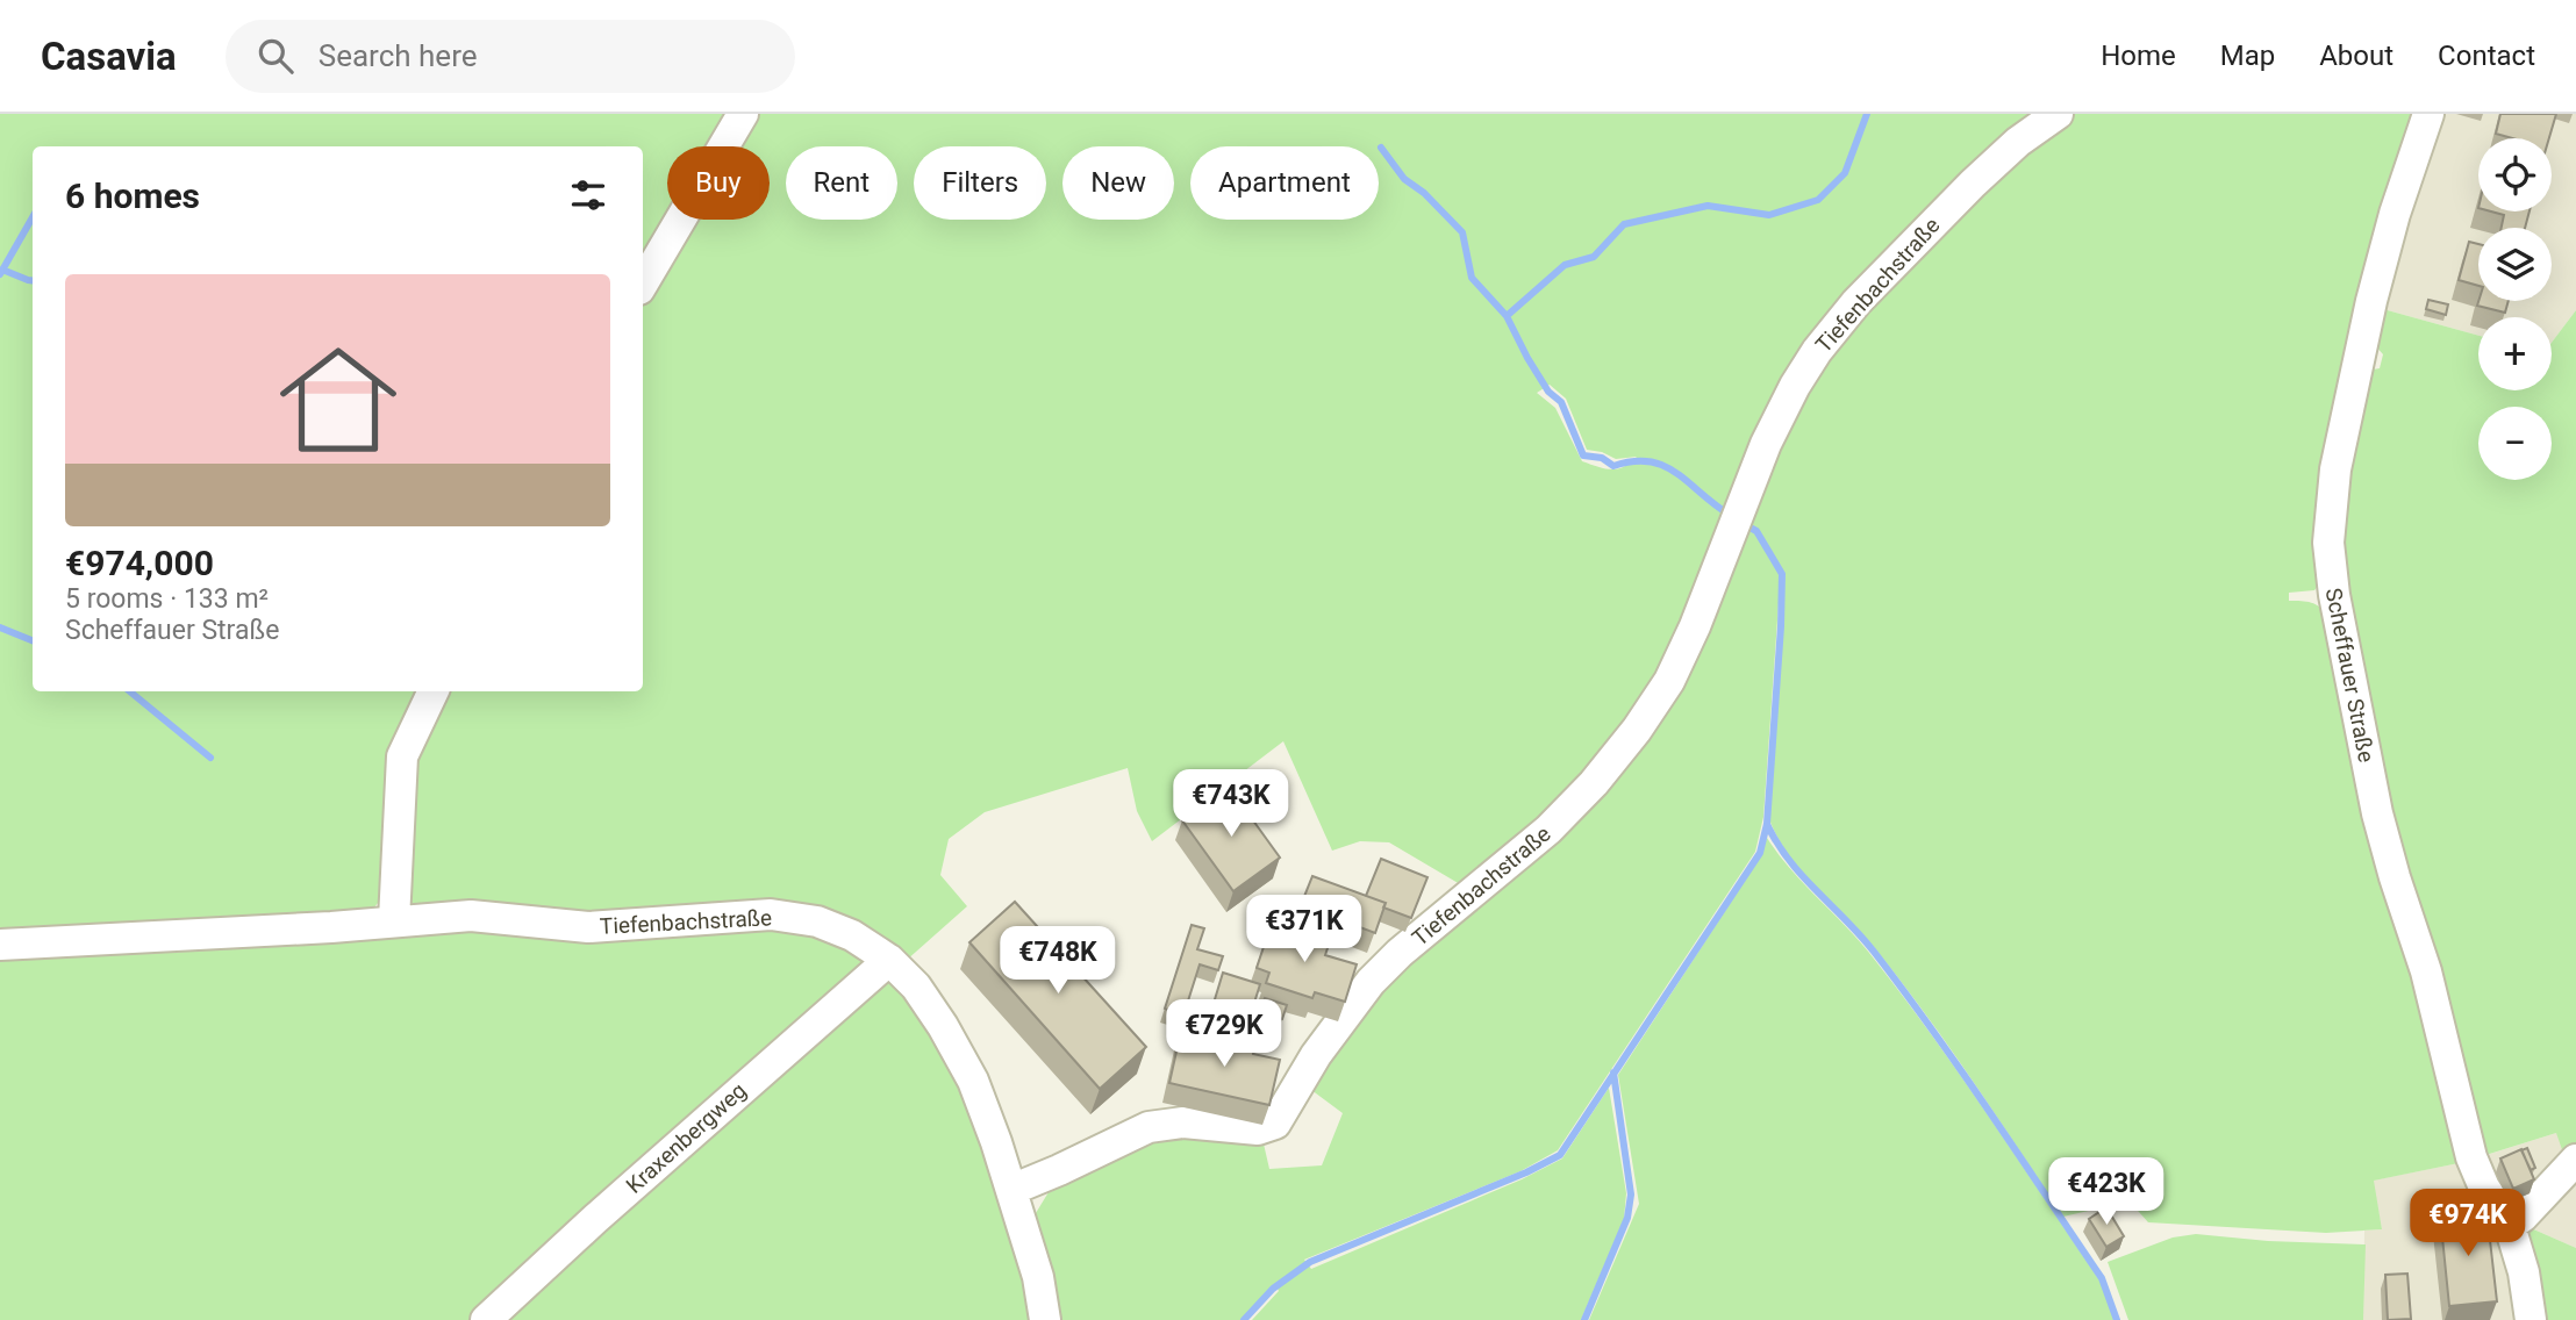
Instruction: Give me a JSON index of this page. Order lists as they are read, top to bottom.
{
  "streets": {
    "street": ["Tiefenbachstraße", "Scheffauer Straße", "Kraxenbergweg"]
  },
  "crossings": [
    ["Tiefenbachstraße", "Kraxenbergweg"]
  ],
  "page": {
    "header": "Casavia",
    "search": "Search here",
    "nav": [
      "Home",
      "Map",
      "About",
      "Contact"
    ],
    "map_buttons": ["+", "−"],
    "chip": [
      "Buy",
      "Rent",
      "Filters",
      "New",
      "Apartment"
    ],
    "heading": "6 homes",
    "list": [
      {
        "name": "€974,000",
        "note": "5 rooms · 133 m² · Scheffauer Straße"
      }
    ],
    "price": [
      "€743K",
      "€371K",
      "€748K",
      "€729K",
      "€423K",
      "€974K"
    ]
  }
}
